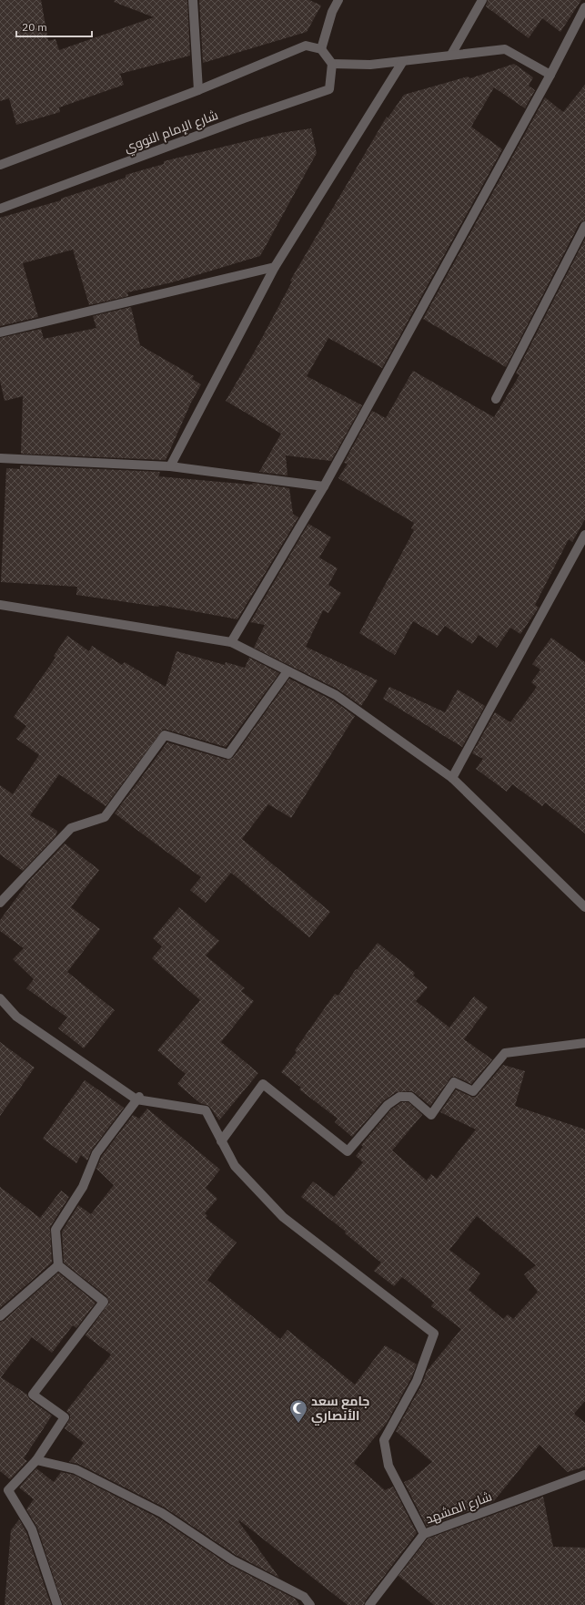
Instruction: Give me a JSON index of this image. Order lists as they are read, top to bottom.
{
  "streets": {
    "street": ["شارع الإمام النووي", "شارع المشهد"]
  },
  "places": {
    "mosque": ["جامع سعد الأنصاري"]
  },
  "scale_bar": "20 m"
}
